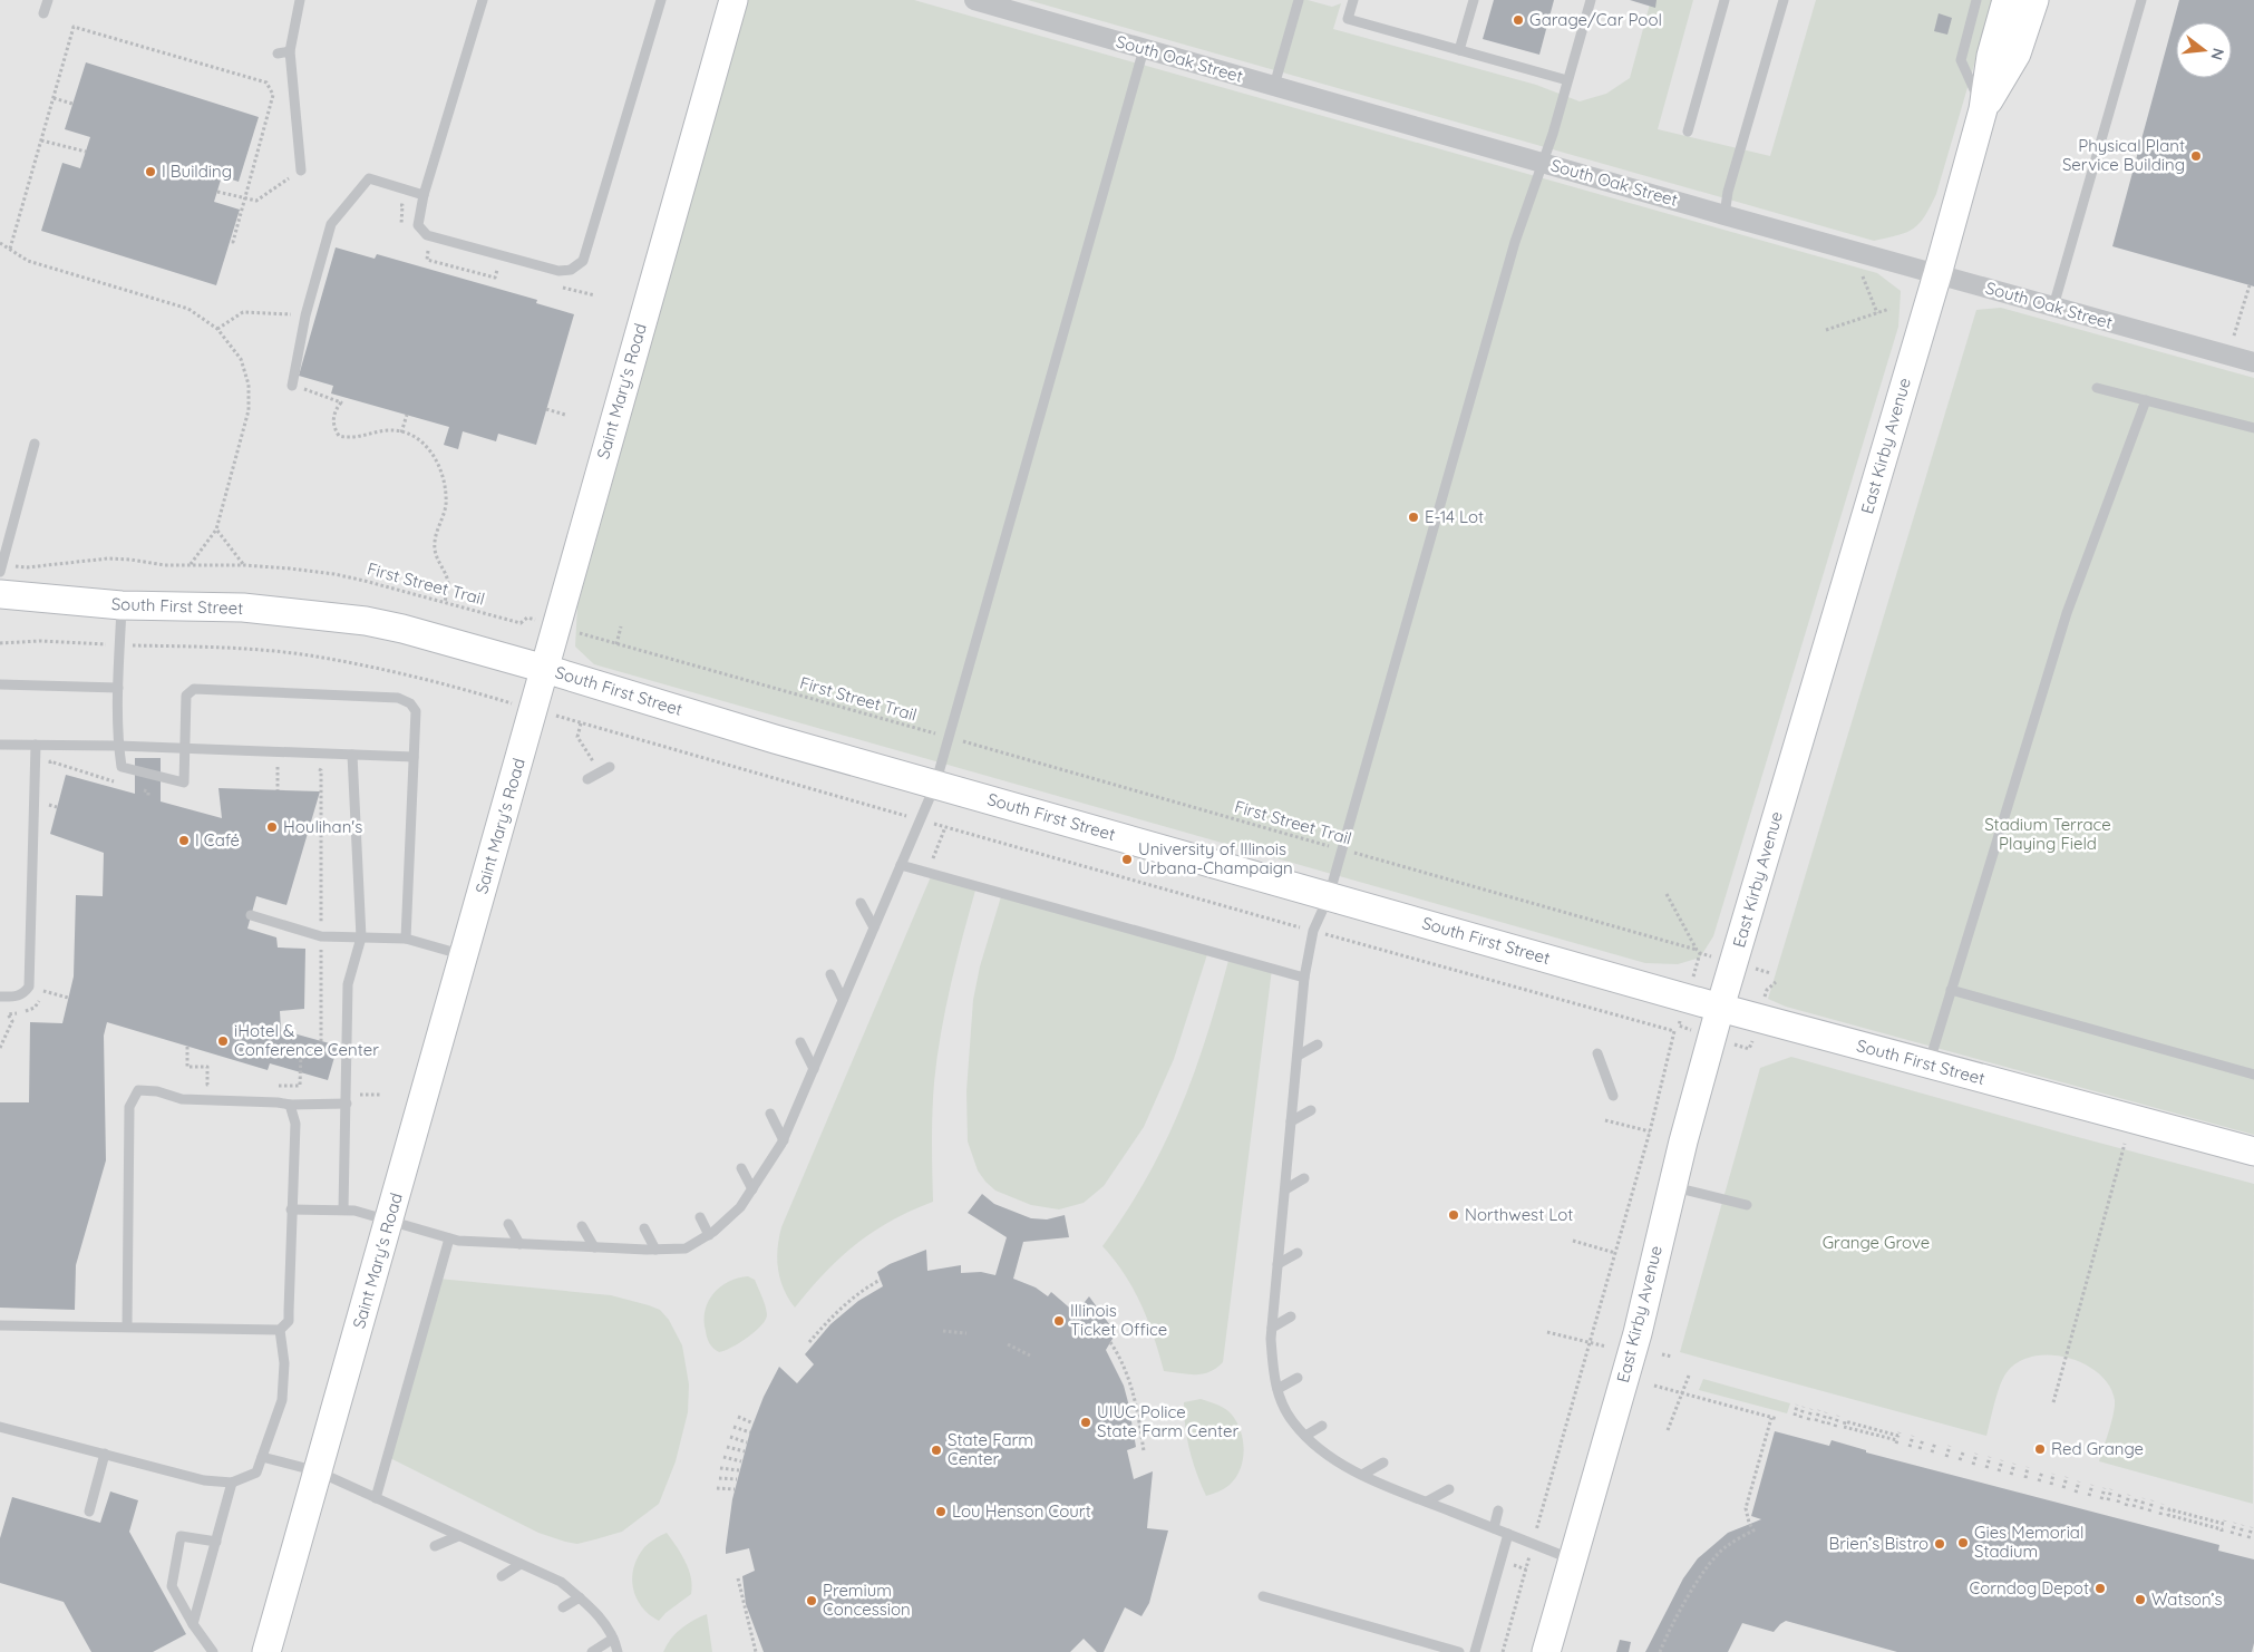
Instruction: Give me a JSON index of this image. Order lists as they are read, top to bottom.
{
  "streets": {
    "main road": ["Saint Mary's Road", "East Kirby Avenue", "South First Street"],
    "street": ["South Oak Street"],
    "path": ["First Street Trail"]
  },
  "crossings": [
    ["South Oak Street", "East Kirby Avenue"],
    ["Saint Mary's Road", "First Street Trail"],
    ["Saint Mary's Road", "South First Street"],
    ["East Kirby Avenue", "South First Street"]
  ],
  "parks": ["Stadium Terrace Playing Field", "Grange Grove"],
  "places": [
    "Garage/Car Pool",
    "Physical Plant Service Building",
    "I Building",
    "E-14 Lot",
    "Houlihan's",
    "I Café",
    "University of Illinois Urbana-Champaign",
    "iHotel & Conference Center",
    "Northwest Lot",
    "Illinois Ticket Office",
    "UIUC Police State Farm Center",
    "Red Grange",
    "State Farm Center",
    "Lou Henson Court",
    "Gies Memorial Stadium",
    "Brien’s Bistro",
    "Corndog Depot",
    "Watson’s",
    "Premium Concession"
  ],
  "north": "right"
}
